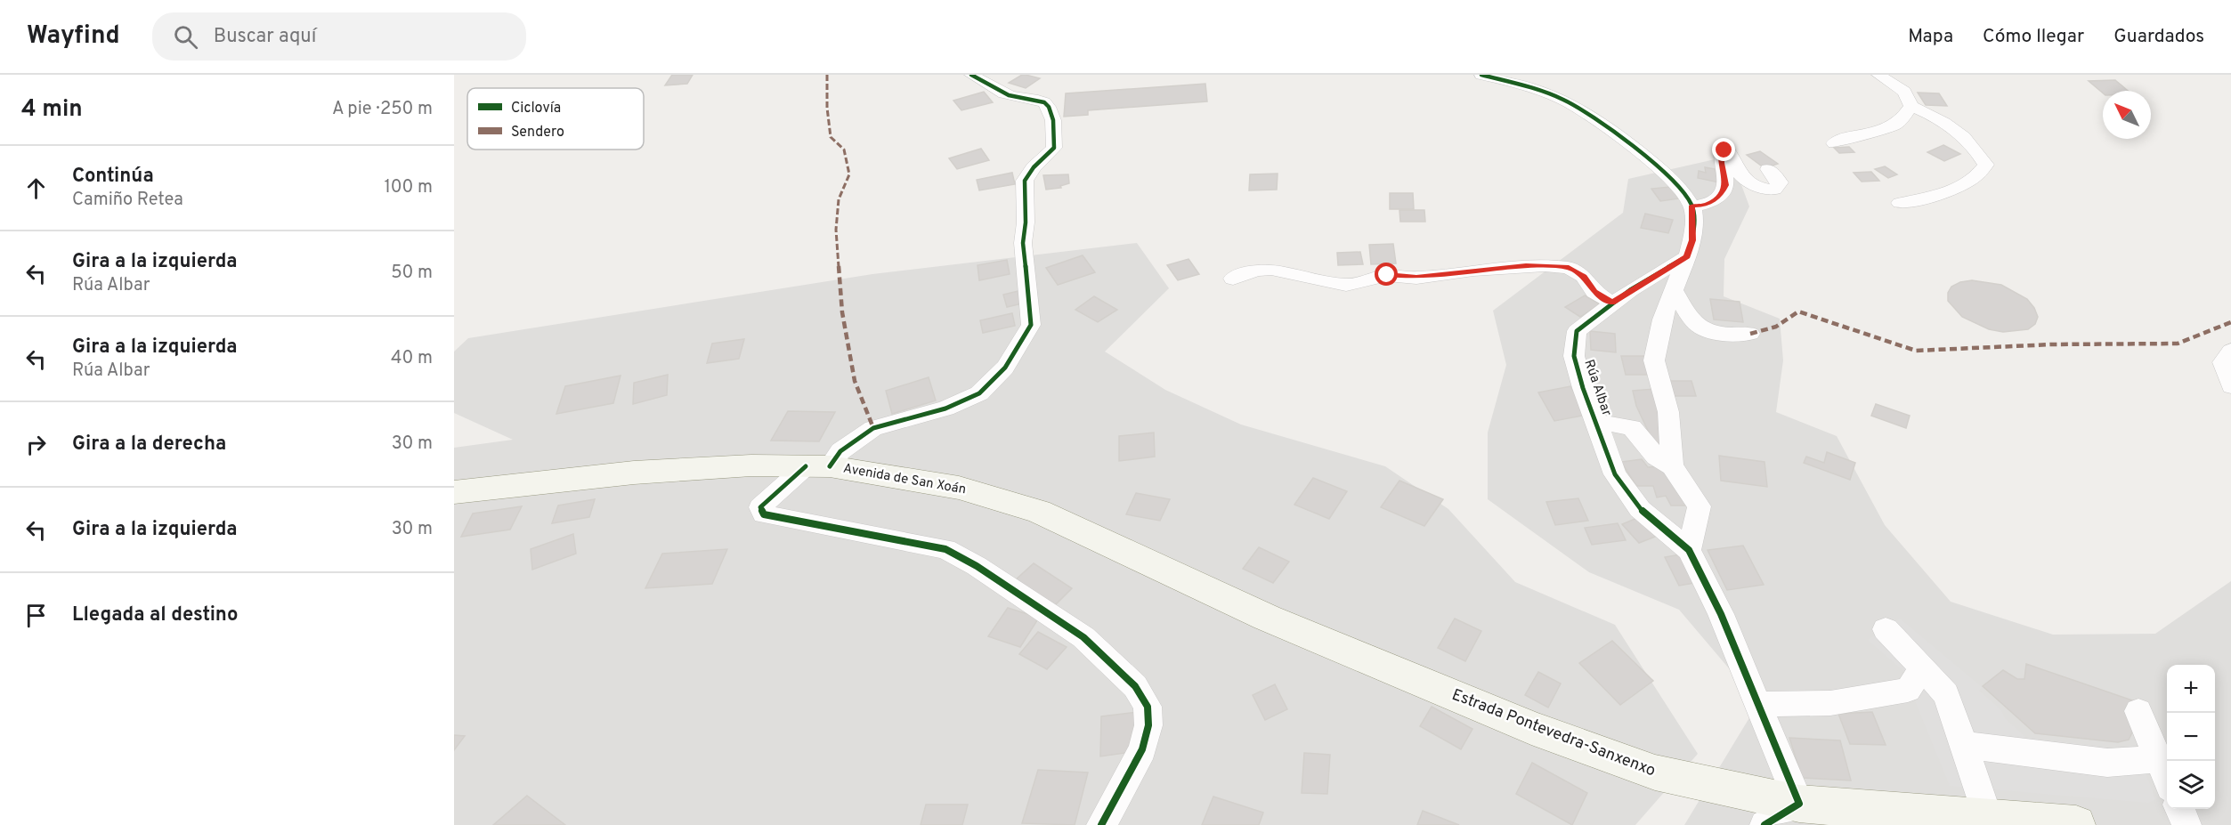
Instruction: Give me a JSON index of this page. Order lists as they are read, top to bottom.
{
  "streets": {
    "main road": ["Avenida de San Xoán", "Estrada Pontevedra-Sanxenxo"],
    "street": ["Rúa Albar"]
  },
  "crossings": [
    ["Rúa Albar", "Estrada Pontevedra-Sanxenxo"],
    ["Avenida de San Xoán", "Estrada Pontevedra-Sanxenxo"]
  ],
  "legend": ["Ciclovía", "Sendero"],
  "north": "top left",
  "page": {
    "header": "Wayfind",
    "search": "Buscar aquí",
    "nav": ["Mapa", "Cómo llegar", "Guardados"],
    "heading": ["4 min", "A pie · 250 m"],
    "list": [
      ["Continúa", "Camiño Retea", "100 m"],
      ["Gira a la izquierda", "Rúa Albar", "50 m"],
      ["Gira a la izquierda", "Rúa Albar", "40 m"],
      ["Gira a la derecha", "30 m"],
      ["Gira a la izquierda", "30 m"],
      "Llegada al destino"
    ],
    "map_buttons": ["+", "−"]
  }
}
